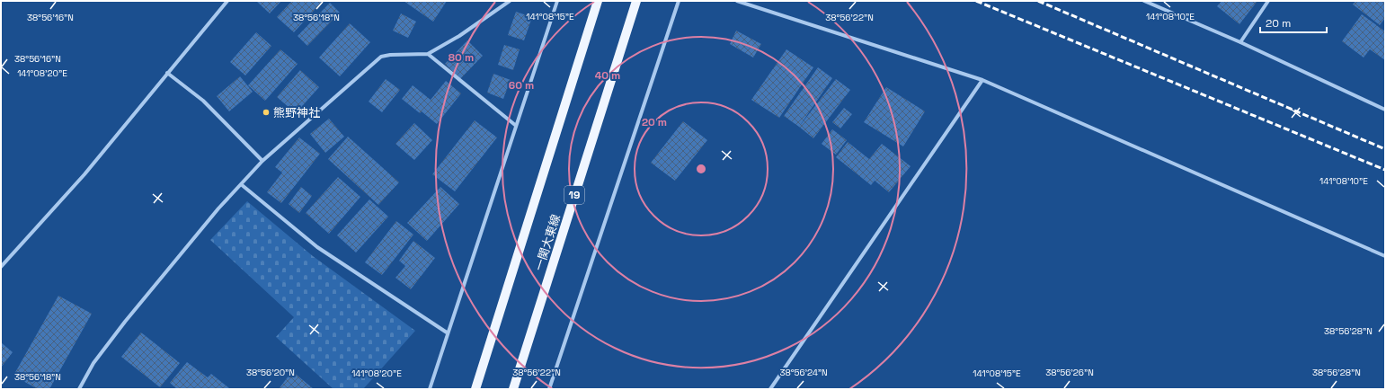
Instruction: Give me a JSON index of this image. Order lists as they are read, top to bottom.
{
  "streets": {
    "main road": ["19", "一関大東線"]
  },
  "places": ["熊野神社"],
  "scale_bar": "20 m",
  "coordinates": [
    "141°08'15\"E",
    "141°08'10\"E",
    "38°56'16\"N",
    "38°56'18\"N",
    "38°56'22\"N",
    "141°08'20\"E",
    "38°56'28\"N",
    "38°56'20\"N",
    "38°56'24\"N",
    "38°56'26\"N"
  ],
  "rings": [
    "80 m",
    "40 m",
    "60 m",
    "20 m"
  ]
}
